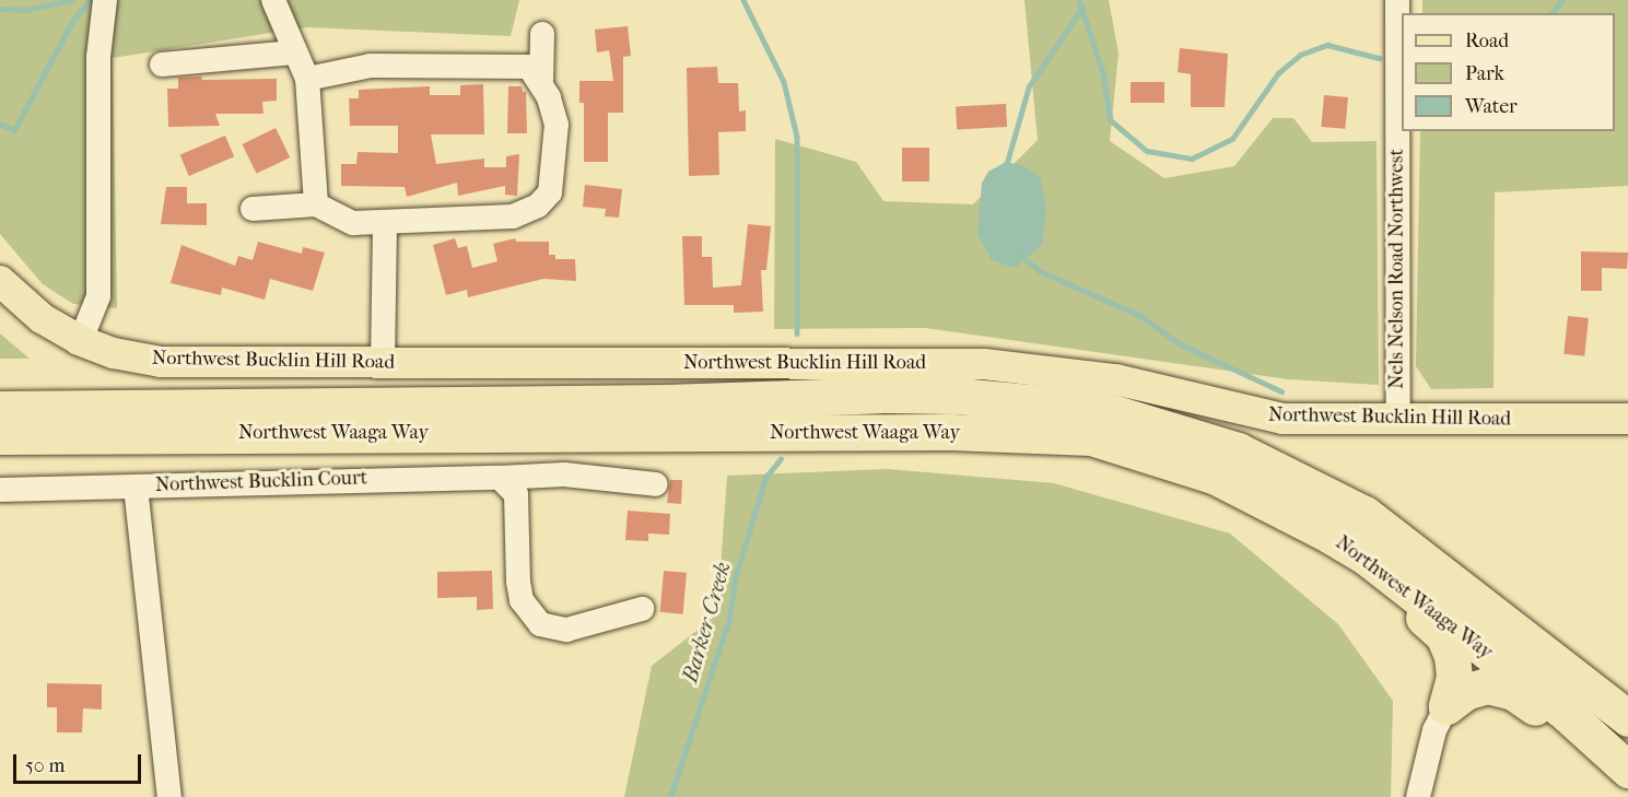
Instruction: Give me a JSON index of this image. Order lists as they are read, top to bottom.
{
  "streets": {
    "highway": ["Northwest Waaga Way"],
    "main road": ["Northwest Bucklin Hill Road"],
    "street": ["Nels Nelson Road Northwest", "Northwest Bucklin Court"]
  },
  "crossings": [
    ["Nels Nelson Road Northwest", "Northwest Bucklin Hill Road"]
  ],
  "water": ["Barker Creek"],
  "legend": ["Road", "Park", "Water"],
  "scale_bar": "50 m"
}
